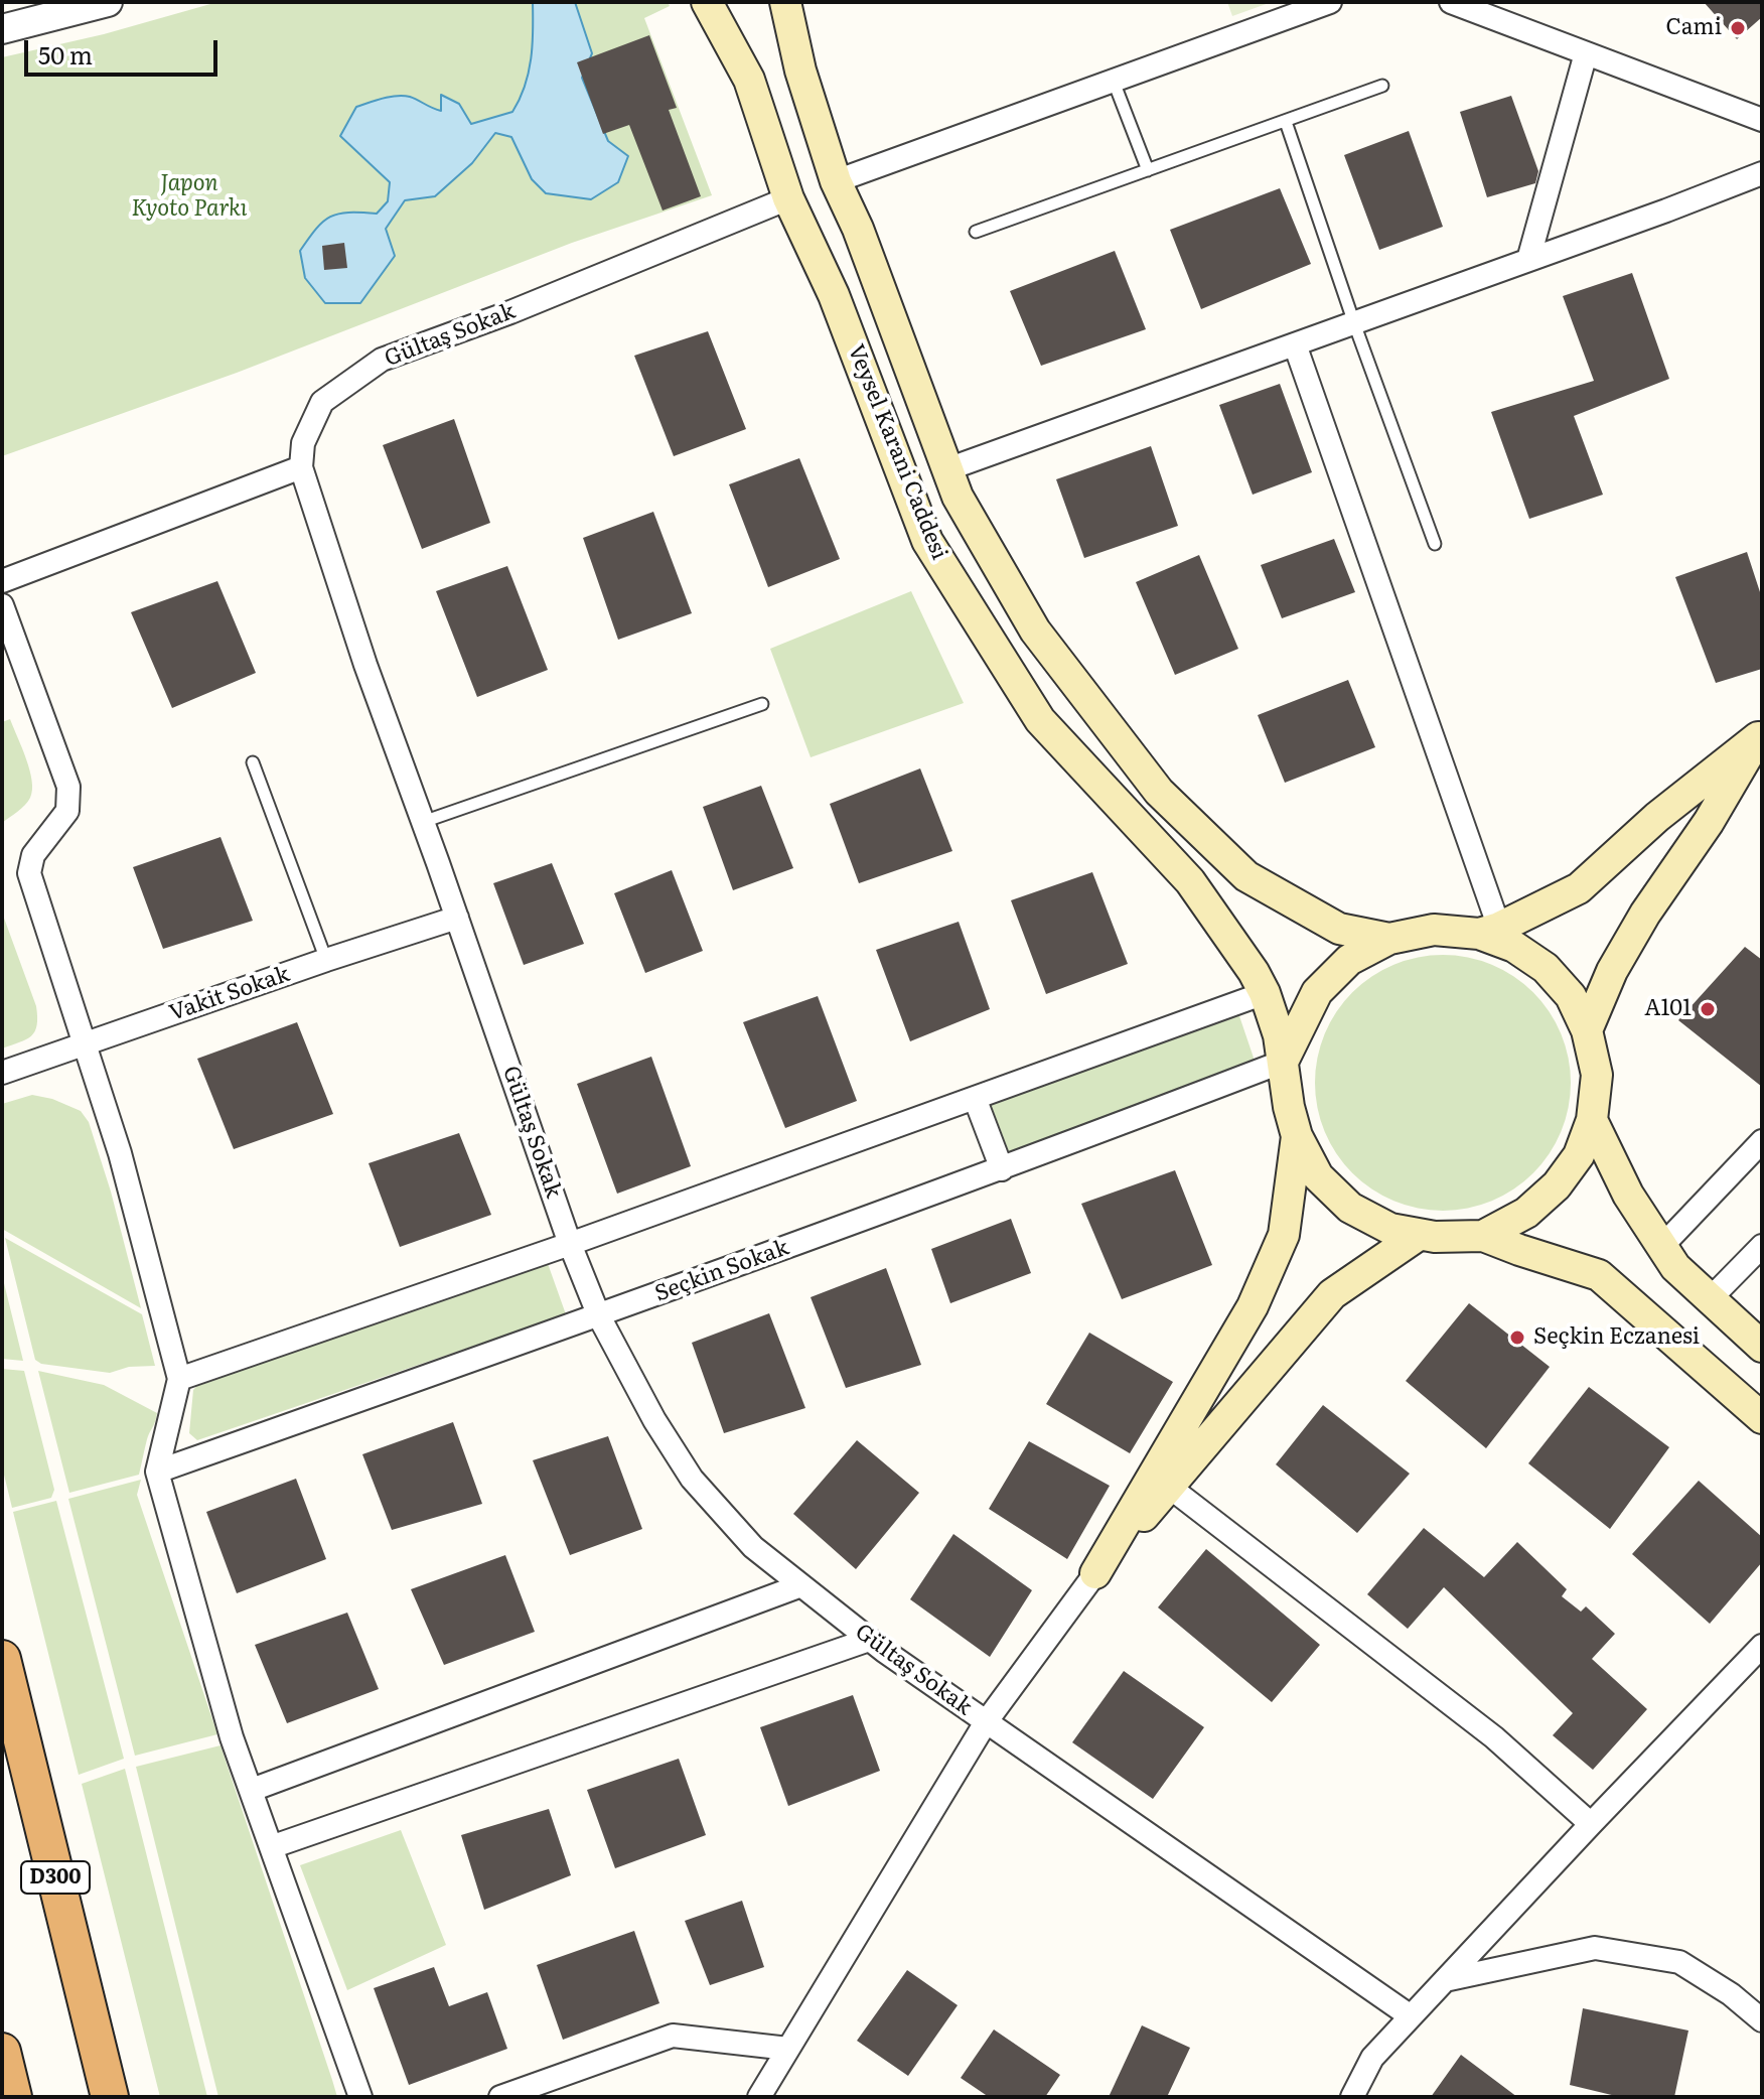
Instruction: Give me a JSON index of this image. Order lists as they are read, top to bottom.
{
  "streets": {
    "highway": ["D300"],
    "main road": ["Veysel Karani Caddesi"],
    "street": ["Gültaş Sokak", "Vakit Sokak", "Seçkin Sokak"]
  },
  "crossings": [
    ["Gültaş Sokak", "Veysel Karani Caddesi"],
    ["Gültaş Sokak", "Vakit Sokak"],
    ["Gültaş Sokak", "Seçkin Sokak"],
    ["Veysel Karani Caddesi", "Seçkin Sokak"]
  ],
  "parks": ["Japon Kyoto Parkı"],
  "places": ["Cami", "A101", "Seçkin Eczanesi"],
  "scale_bar": "50 m"
}
